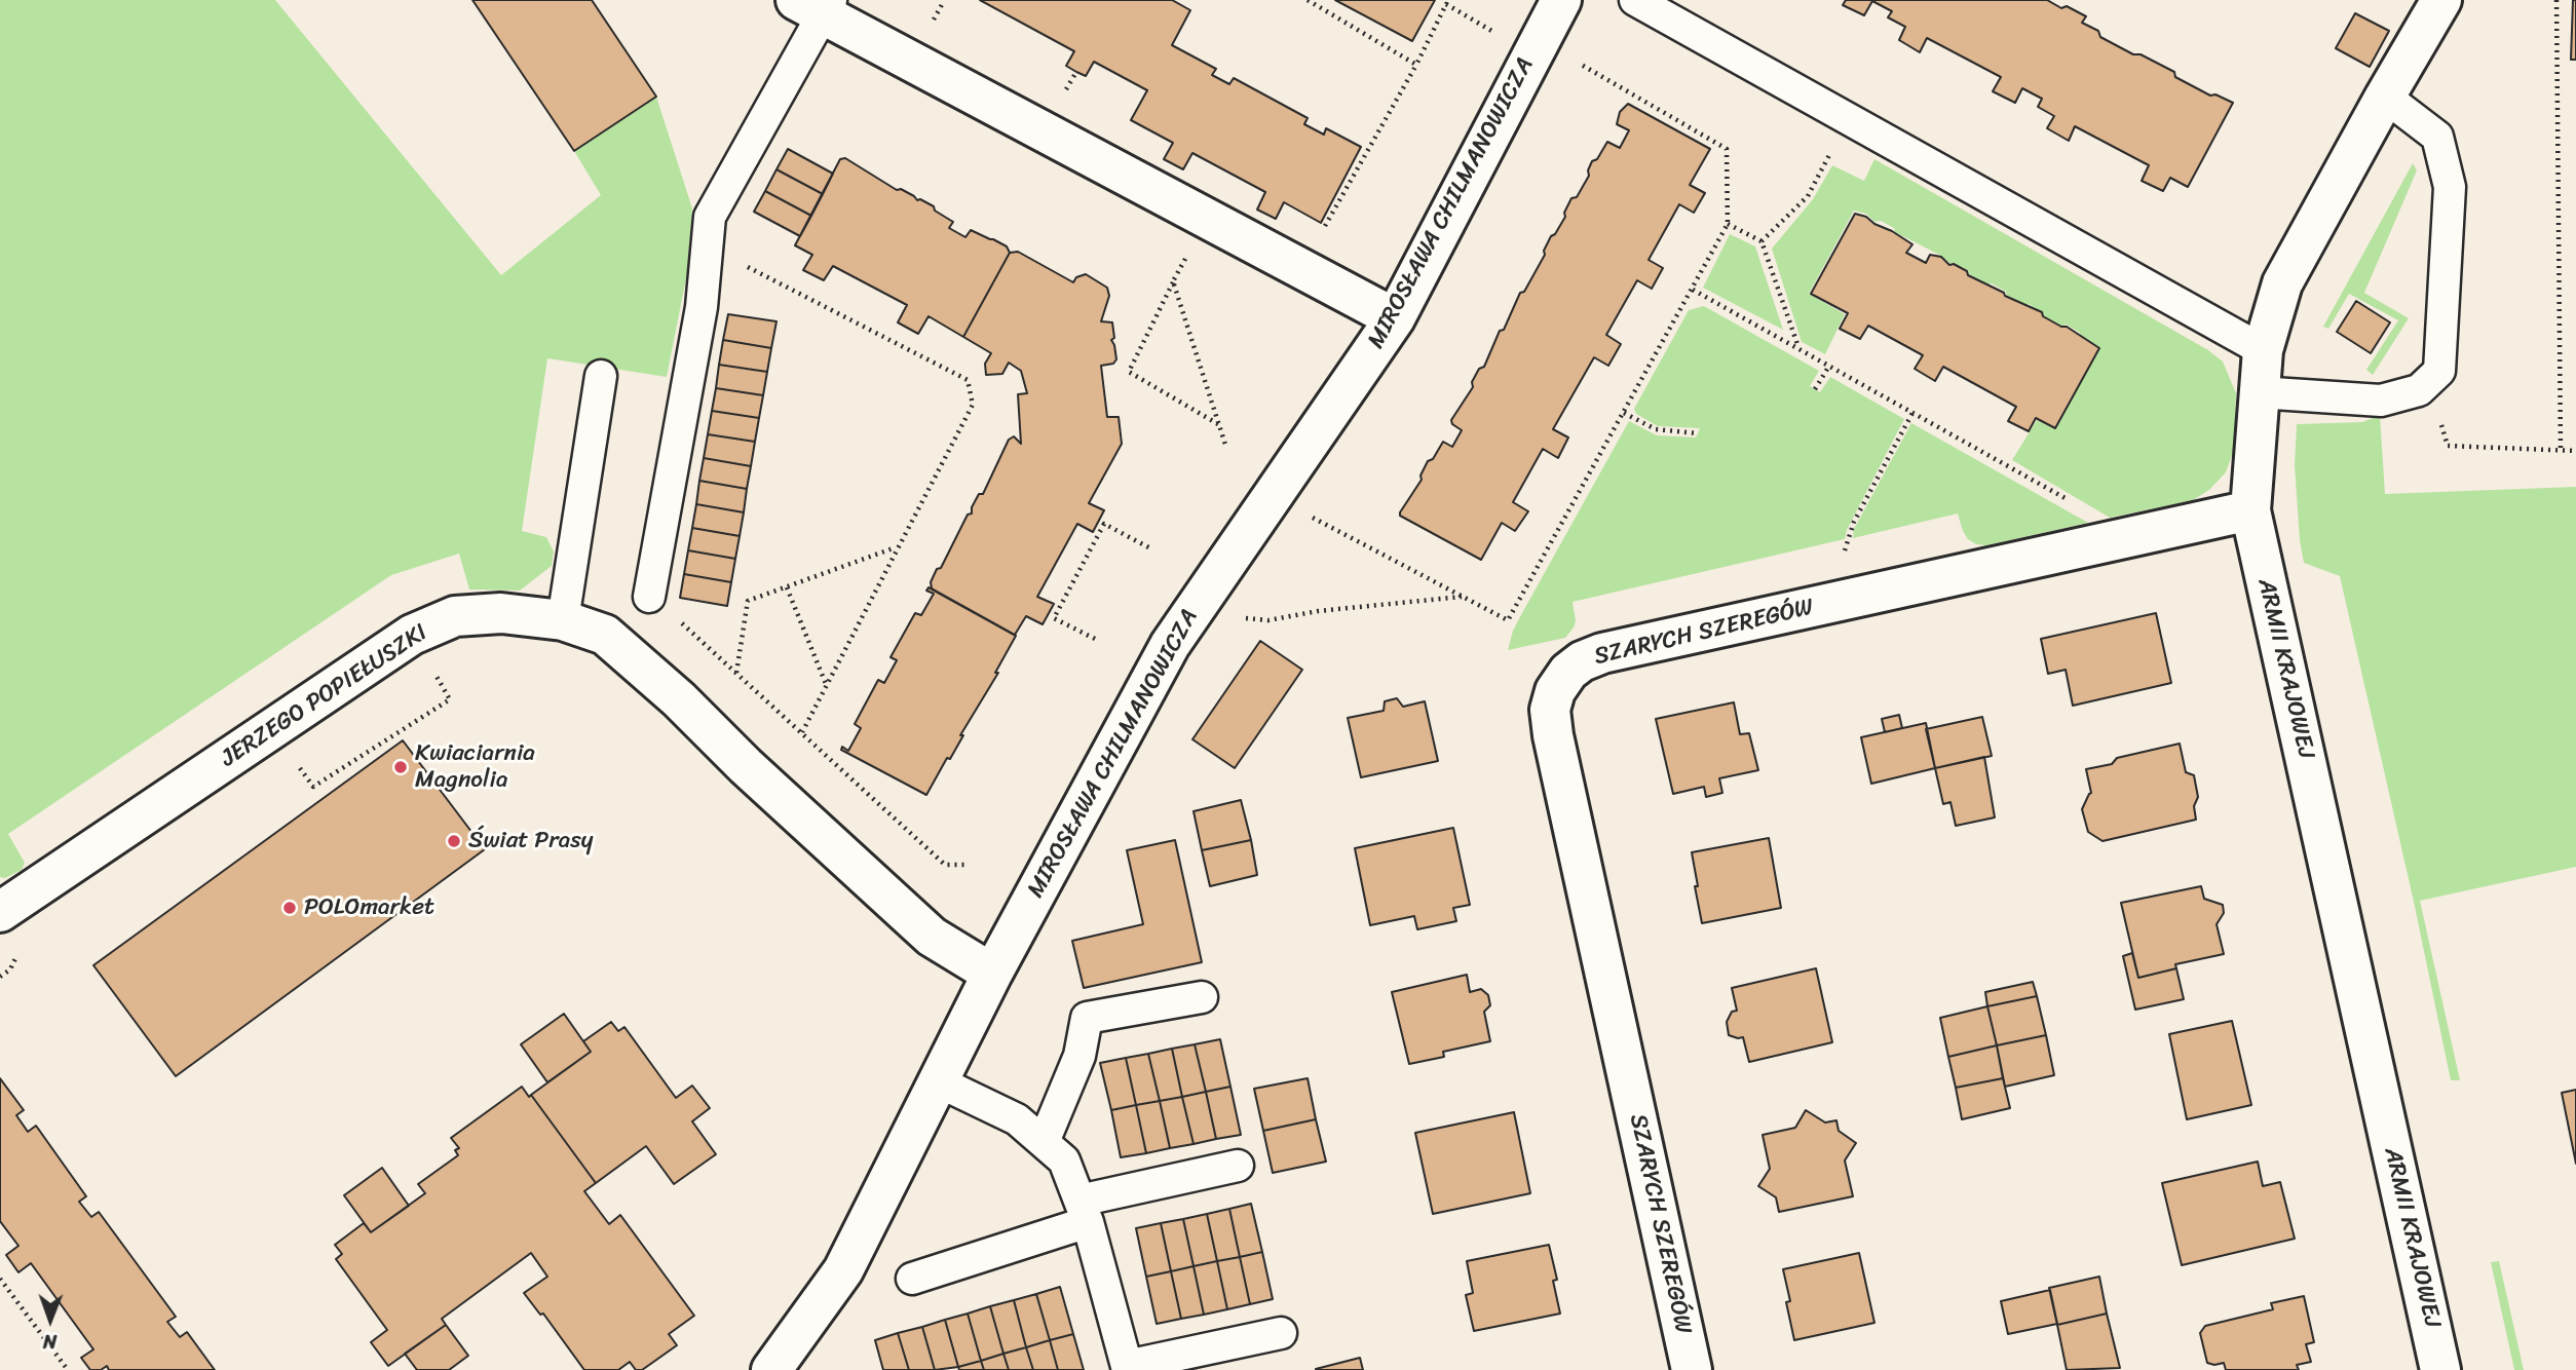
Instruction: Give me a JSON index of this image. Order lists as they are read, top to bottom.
{
  "streets": {
    "street": [
      "MIROSŁAWA CHILMANOWICZA",
      "SZARYCH SZEREGÓW",
      "ARMII KRAJOWEJ",
      "JERZEGO POPIEŁUSZKI"
    ]
  },
  "crossings": [
    ["MIROSŁAWA CHILMANOWICZA", "JERZEGO POPIEŁUSZKI"],
    ["SZARYCH SZEREGÓW", "ARMII KRAJOWEJ"]
  ],
  "places": ["Kwiaciarnia Magnolia", "Świat Prasy", "POLOmarket"],
  "north": "bottom"
}
